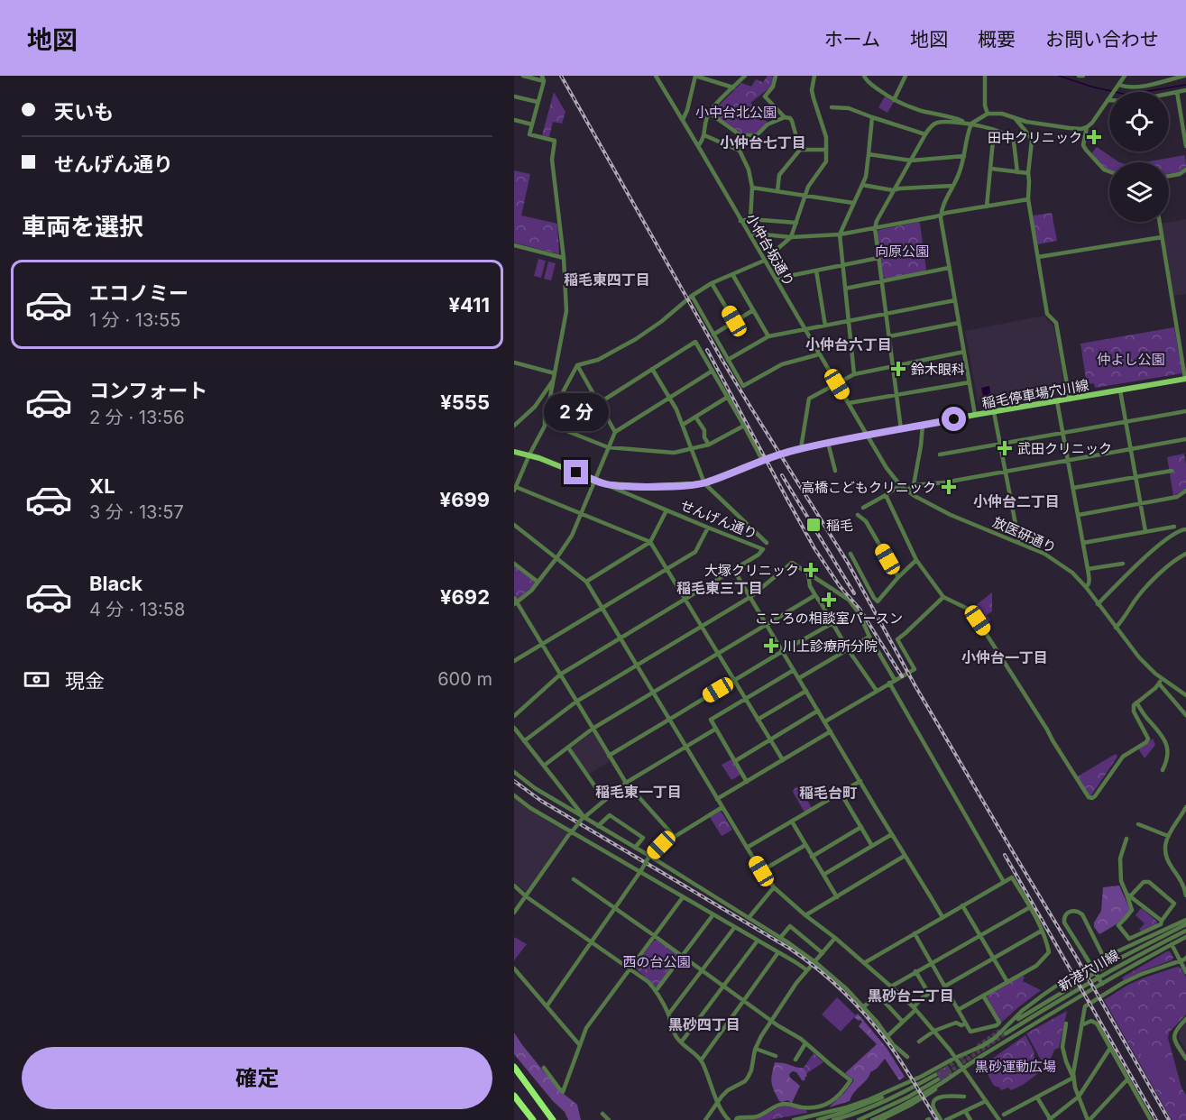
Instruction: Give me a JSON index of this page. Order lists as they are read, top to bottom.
{
  "streets": {
    "main road": ["稲毛停車場穴川線", "せんげん通り"],
    "street": ["小仲台坂通り", "放医研通り", "新港穴川線"]
  },
  "crossings": [
    ["小仲台坂通り", "稲毛停車場穴川線"],
    ["小仲台坂通り", "放医研通り"],
    ["稲毛停車場穴川線", "せんげん通り"],
    ["稲毛停車場穴川線", "放医研通り"]
  ],
  "districts": [
    "小仲台七丁目",
    "稲毛東四丁目",
    "小仲台六丁目",
    "小仲台二丁目",
    "稲毛東三丁目",
    "小仲台一丁目",
    "稲毛東一丁目",
    "稲毛台町",
    "黒砂台二丁目",
    "黒砂四丁目"
  ],
  "parks": [
    "小中台北公園",
    "向原公園",
    "仲よし公園",
    "西の台公園",
    "黒砂運動広場"
  ],
  "places": {
    "health": [
      "田中クリニック",
      "鈴木眼科",
      "武田クリニック",
      "高橋こどもクリニック",
      "大塚クリニック",
      "こころの相談室パースン",
      "川上診療所分院"
    ],
    "transit": ["稲毛"]
  },
  "page": {
    "header": "地図",
    "nav": [
      "ホーム",
      "地図",
      "概要",
      "お問い合わせ"
    ],
    "banner": ["天いも", "せんげん通り"],
    "heading": "車両を選択",
    "list": [
      {
        "name": "エコノミー",
        "note": "1 分 · 13:55",
        "value": "¥411"
      },
      {
        "name": "コンフォート",
        "note": "2 分 · 13:56",
        "value": "¥555"
      },
      {
        "name": "XL",
        "note": "3 分 · 13:57",
        "value": "¥699"
      },
      {
        "name": "Black",
        "note": "4 分 · 13:58",
        "value": "¥692"
      }
    ],
    "bubble": "2 分",
    "pay": ["現金", "600 m"],
    "buttons": "確定"
  }
}
